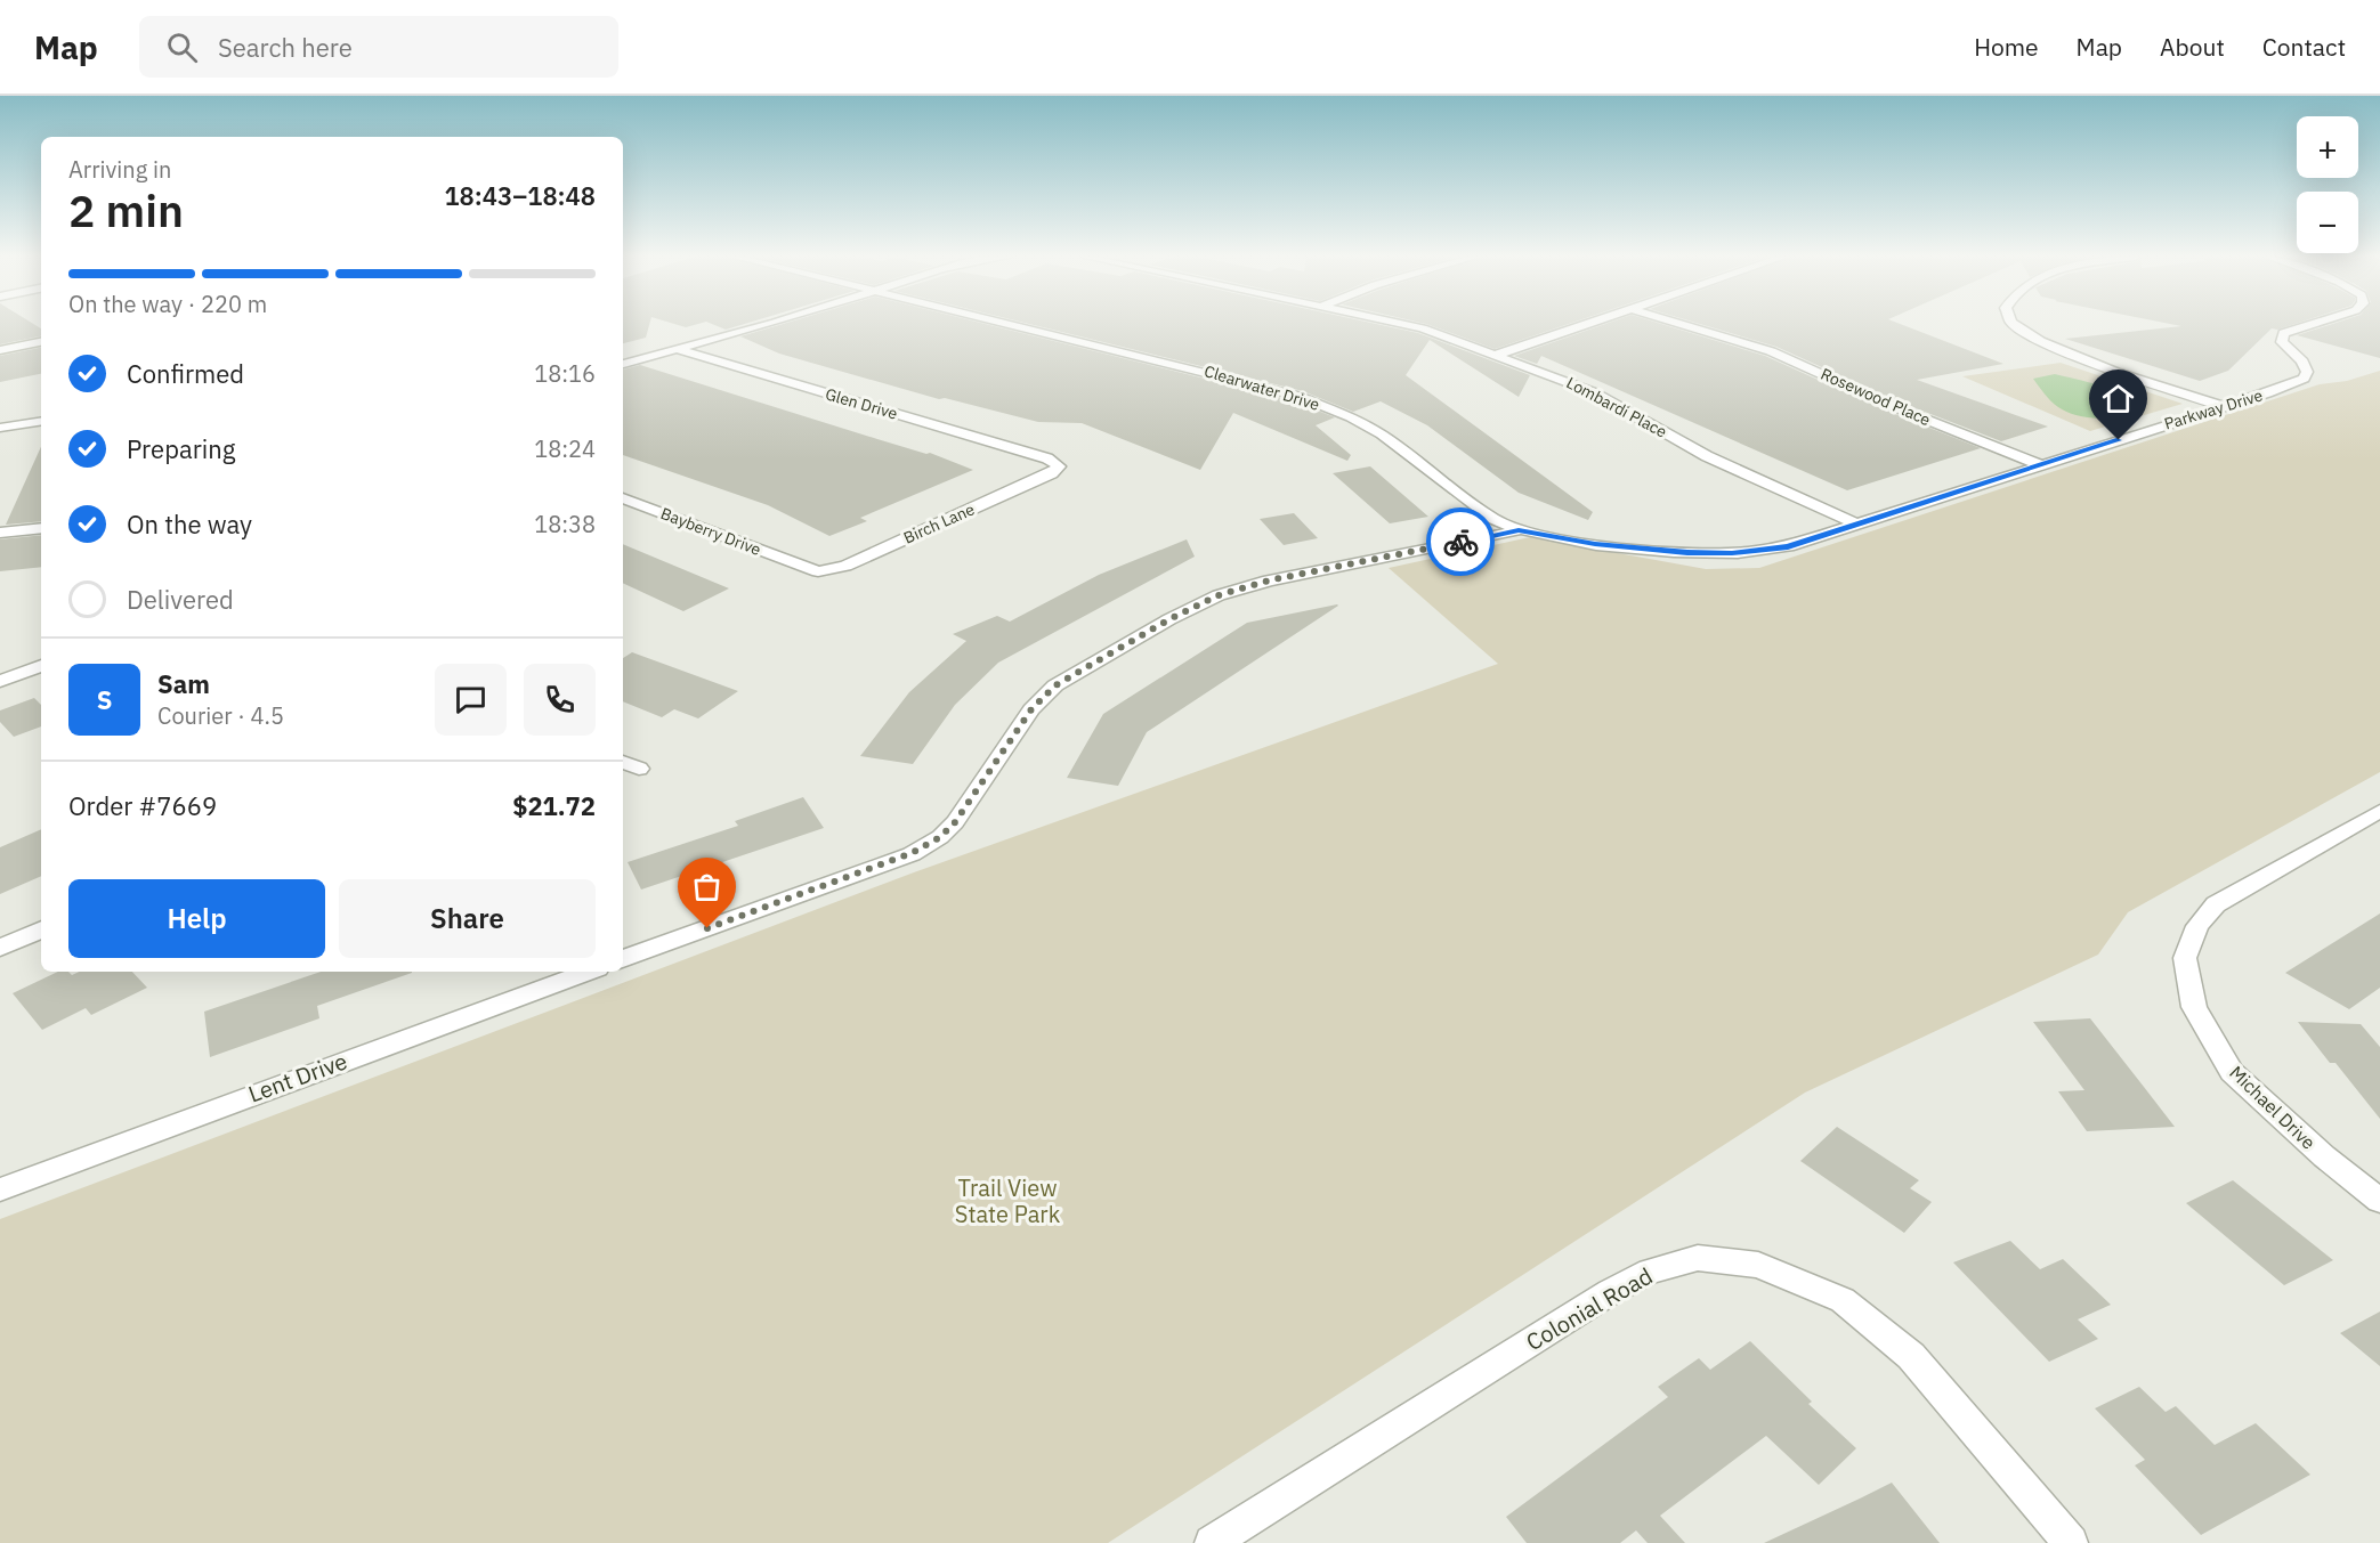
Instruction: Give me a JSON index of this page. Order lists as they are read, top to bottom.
{
  "streets": {
    "street": [
      "Clearwater Drive",
      "Rosewood Place",
      "Glen Drive",
      "Lombardi Place",
      "Parkway Drive",
      "Birch Lane",
      "Bayberry Drive",
      "Lent Drive",
      "Michael Drive",
      "Colonial Road"
    ]
  },
  "crossings": [
    ["Clearwater Drive", "Parkway Drive"],
    ["Rosewood Place", "Parkway Drive"],
    ["Glen Drive", "Birch Lane"],
    ["Lombardi Place", "Parkway Drive"],
    ["Birch Lane", "Bayberry Drive"]
  ],
  "parks": ["Trail View State Park"],
  "page": {
    "header": "Map",
    "search": "Search here",
    "nav": [
      "Home",
      "Map",
      "About",
      "Contact"
    ],
    "map_buttons": ["+", "−"],
    "heading": ["2 min", "Arriving in", "18:43–18:48"],
    "panel": [
      "Sam",
      "Courier · 4.5",
      "Order #7669",
      "$21.72"
    ],
    "bar": "On the way · 220 m",
    "list": [
      ["Confirmed", "18:16"],
      ["Preparing", "18:24"],
      ["On the way", "18:38"],
      "Delivered"
    ],
    "round": "S",
    "buttons": ["Help", "Share"]
  }
}
